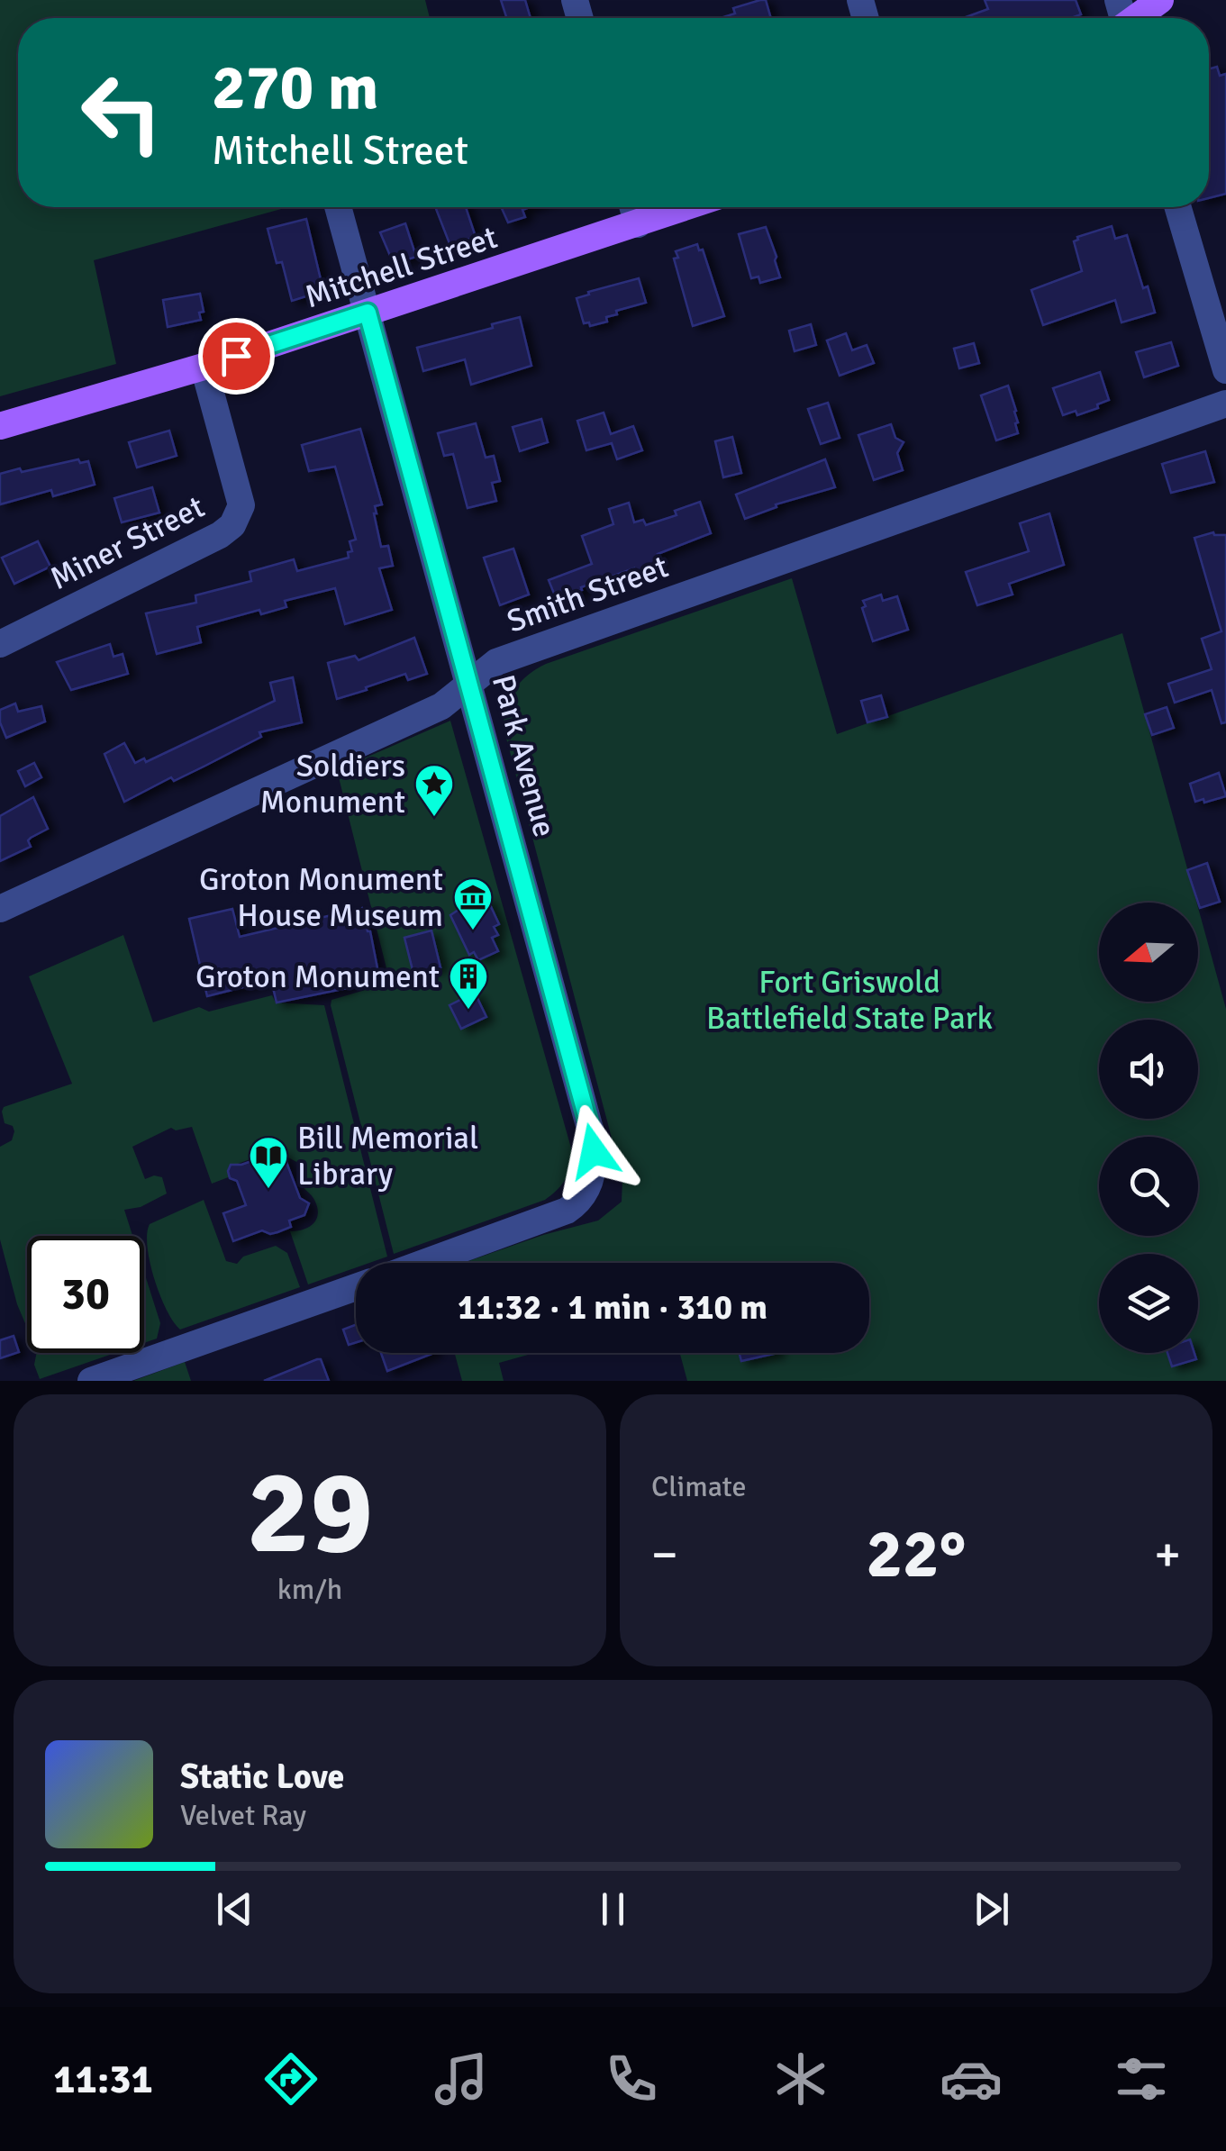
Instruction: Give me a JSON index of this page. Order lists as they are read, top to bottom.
{
  "streets": {
    "main road": ["Mitchell Street"],
    "street": ["Miner Street", "Smith Street", "Park Avenue"]
  },
  "crossings": [
    ["Mitchell Street", "Miner Street"],
    ["Mitchell Street", "Park Avenue"],
    ["Smith Street", "Park Avenue"]
  ],
  "parks": ["Fort Griswold Battlefield State Park"],
  "places": {
    "place": ["Soldiers Monument"],
    "museum": ["Groton Monument House Museum"],
    "building": ["Groton Monument"],
    "library": ["Bill Memorial Library"]
  },
  "north": "left",
  "page": {
    "turn": ["270 m", "Mitchell Street"],
    "limit": "30",
    "trip": "11:32 · 1 min · 310 m",
    "tile": [
      ["29", "km/h"],
      "Climate"
    ],
    "heat": ["−", "22°", "+"],
    "song": ["Static Love", "Velvet Ray"],
    "tabs": "11:31"
  }
}
